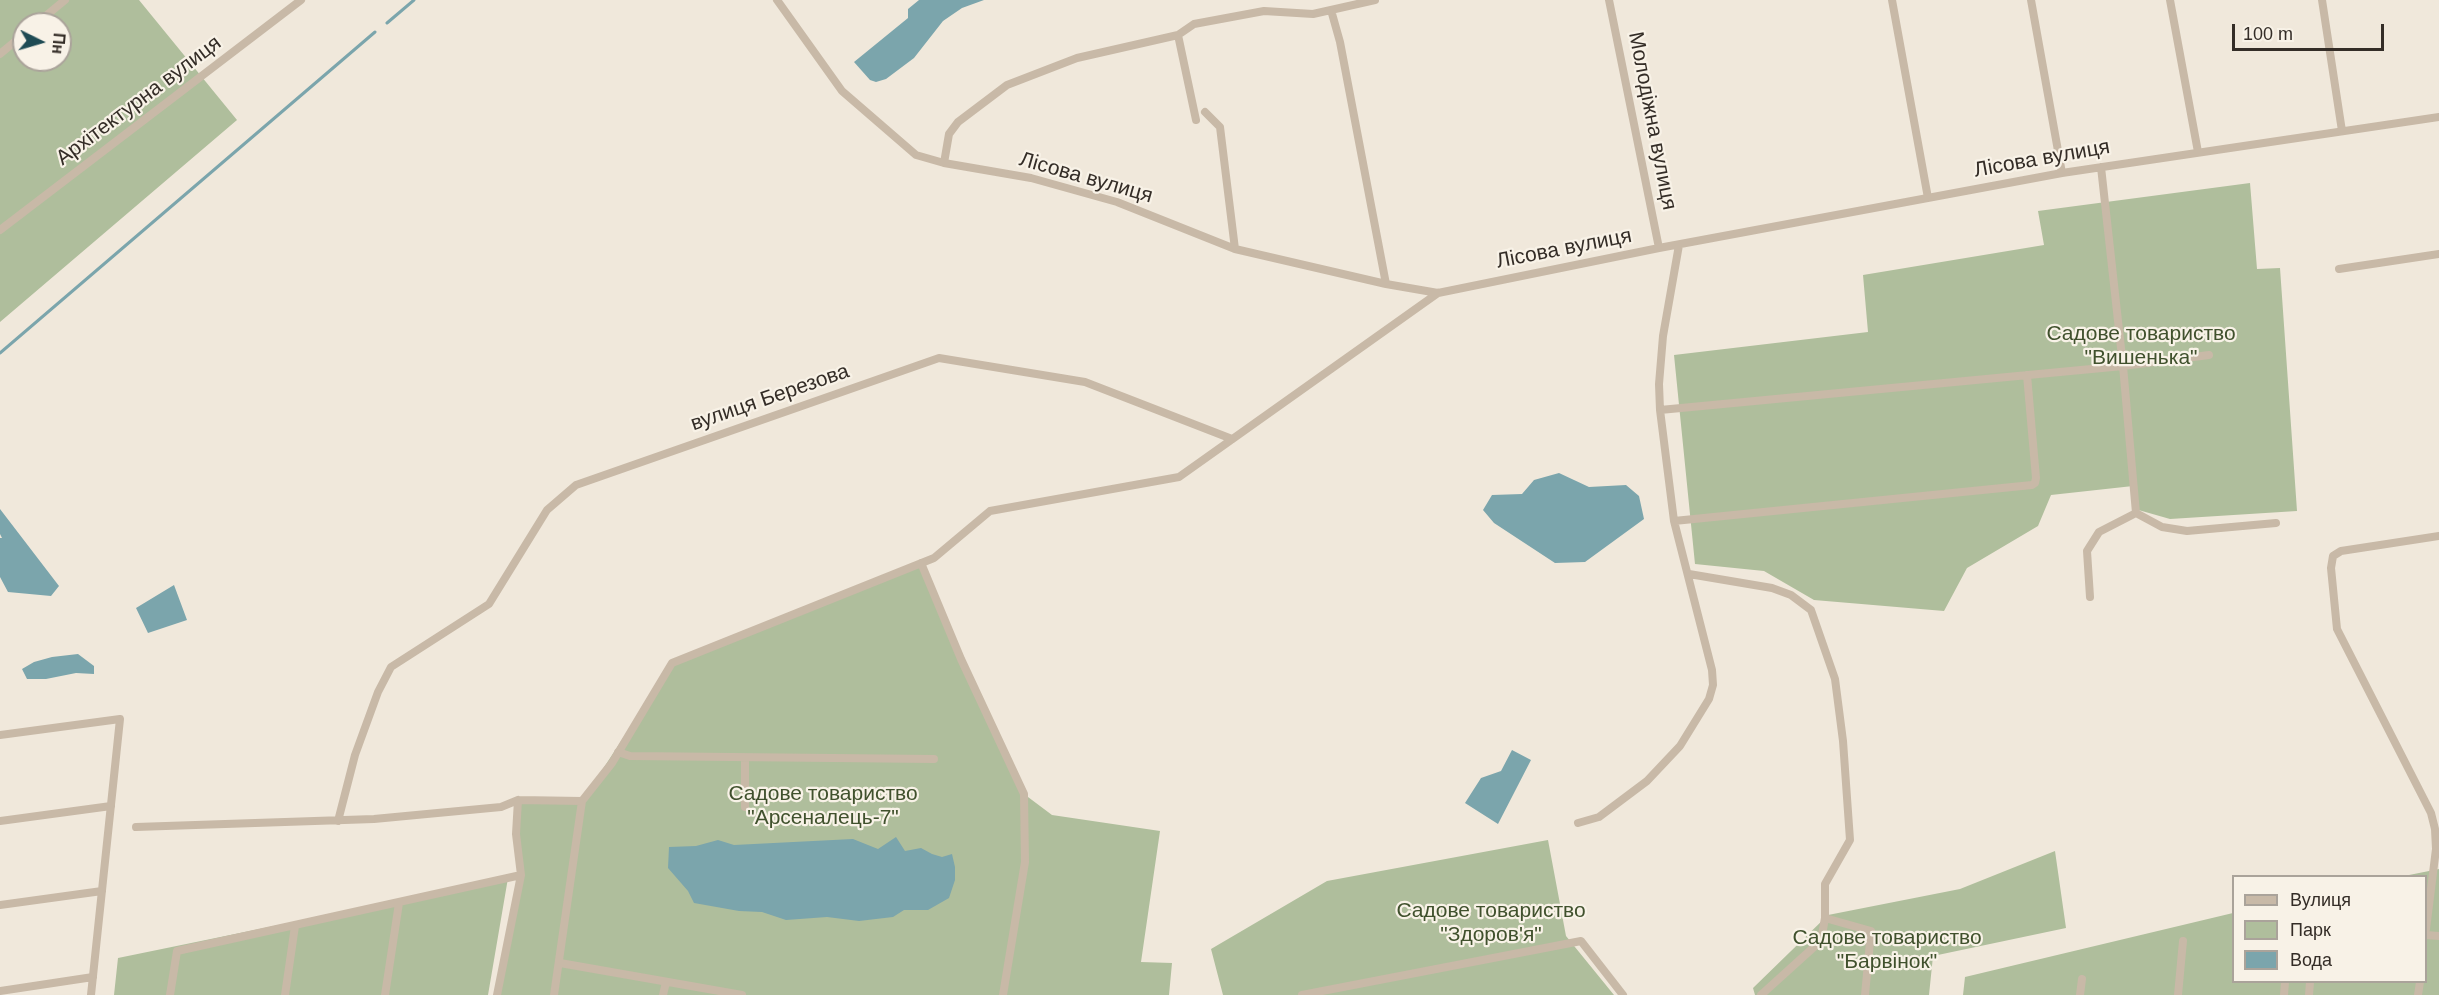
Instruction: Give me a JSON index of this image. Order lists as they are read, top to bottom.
{
  "streets": {
    "street": [
      "Архітектурна вулиця",
      "Молодіжна вулиця",
      "Лісова вулиця",
      "вулиця Березова"
    ]
  },
  "crossings": [
    ["Молодіжна вулиця", "Лісова вулиця"]
  ],
  "parks": [
    "Садове товариство \"Вишенька\"",
    "Садове товариство \"Арсеналець-7\"",
    "Садове товариство \"Здоров'я\"",
    "Садове товариство \"Барвінок\""
  ],
  "legend": ["Вулиця", "Парк", "Вода"],
  "scale_bar": "100 m",
  "north": "right"
}
